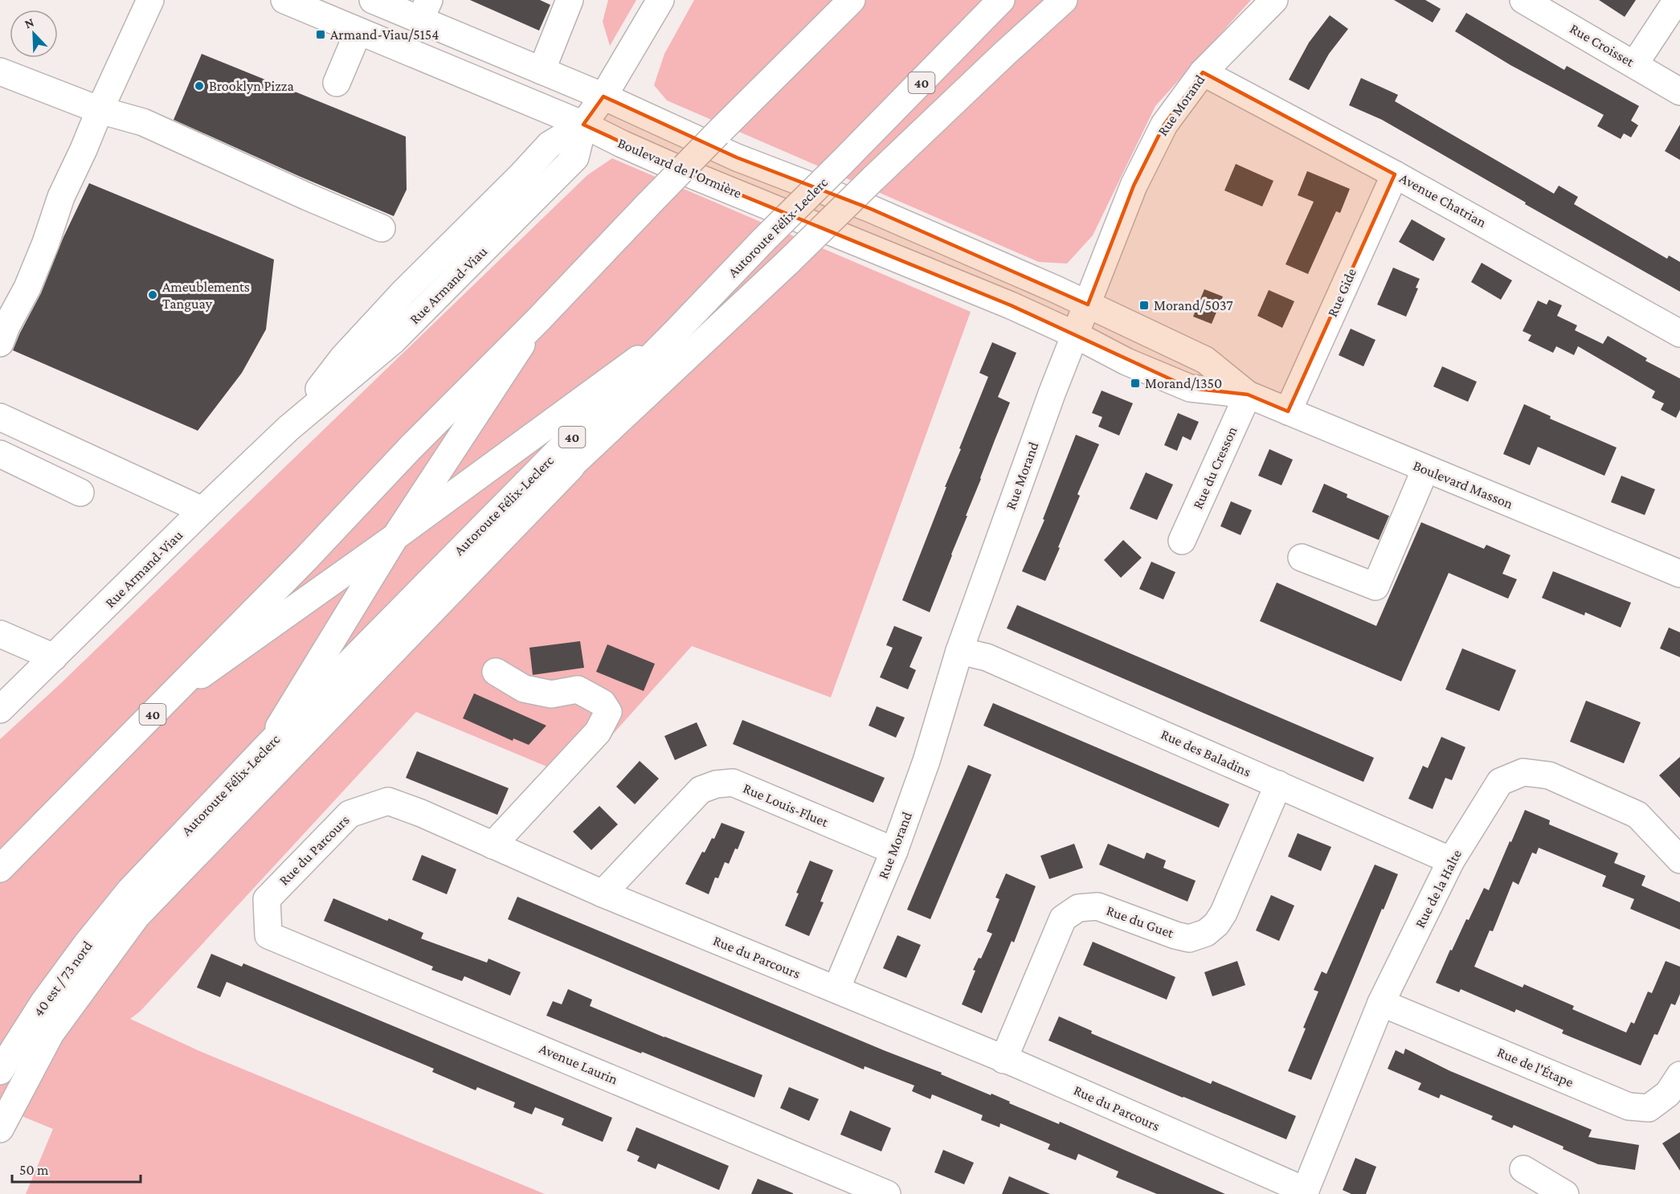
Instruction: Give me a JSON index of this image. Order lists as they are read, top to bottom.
{
  "streets": {
    "main road": [
      "Rue Croisset",
      "40",
      "Rue Morand",
      "Boulevard de l'Ormière",
      "Avenue Chatrian",
      "Autoroute Félix-Leclerc",
      "Rue Armand-Viau",
      "Rue Gide",
      "Rue du Cresson",
      "Boulevard Masson",
      "Rue des Baladins",
      "Rue Louis-Fluet",
      "Rue du Parcours",
      "Rue de la Halte",
      "Rue du Guet",
      "40 est / 73 nord",
      "Avenue Laurin",
      "Rue de l'Étape"
    ]
  },
  "crossings": [
    ["Rue Morand", "Boulevard de l'Ormière"],
    ["Rue Morand", "Avenue Chatrian"],
    ["Rue Morand", "Boulevard Masson"],
    ["Rue Morand", "Rue des Baladins"],
    ["Rue Morand", "Rue Louis-Fluet"],
    ["Rue Morand", "Rue du Parcours"],
    ["Boulevard de l'Ormière", "Rue Armand-Viau"],
    ["Boulevard de l'Ormière", "Boulevard Masson"],
    ["Avenue Chatrian", "Rue Gide"],
    ["Autoroute Félix-Leclerc", "40 est / 73 nord"],
    ["Rue Gide", "Boulevard Masson"],
    ["Rue du Cresson", "Boulevard Masson"],
    ["Rue des Baladins", "Rue de la Halte"],
    ["Rue des Baladins", "Rue du Guet"],
    ["Rue Louis-Fluet", "Rue du Parcours"],
    ["Rue du Parcours", "Rue de la Halte"],
    ["Rue du Parcours", "Rue du Guet"],
    ["Rue du Parcours", "Avenue Laurin"],
    ["Rue de la Halte", "Rue de l'Étape"]
  ],
  "places": {
    "transit": ["Armand-Viau/5154", "Morand/5037", "Morand/1350"],
    "other": ["Brooklyn Pizza", "Ameublements Tanguay"]
  },
  "scale_bar": "50 m",
  "north": "top left"
}
